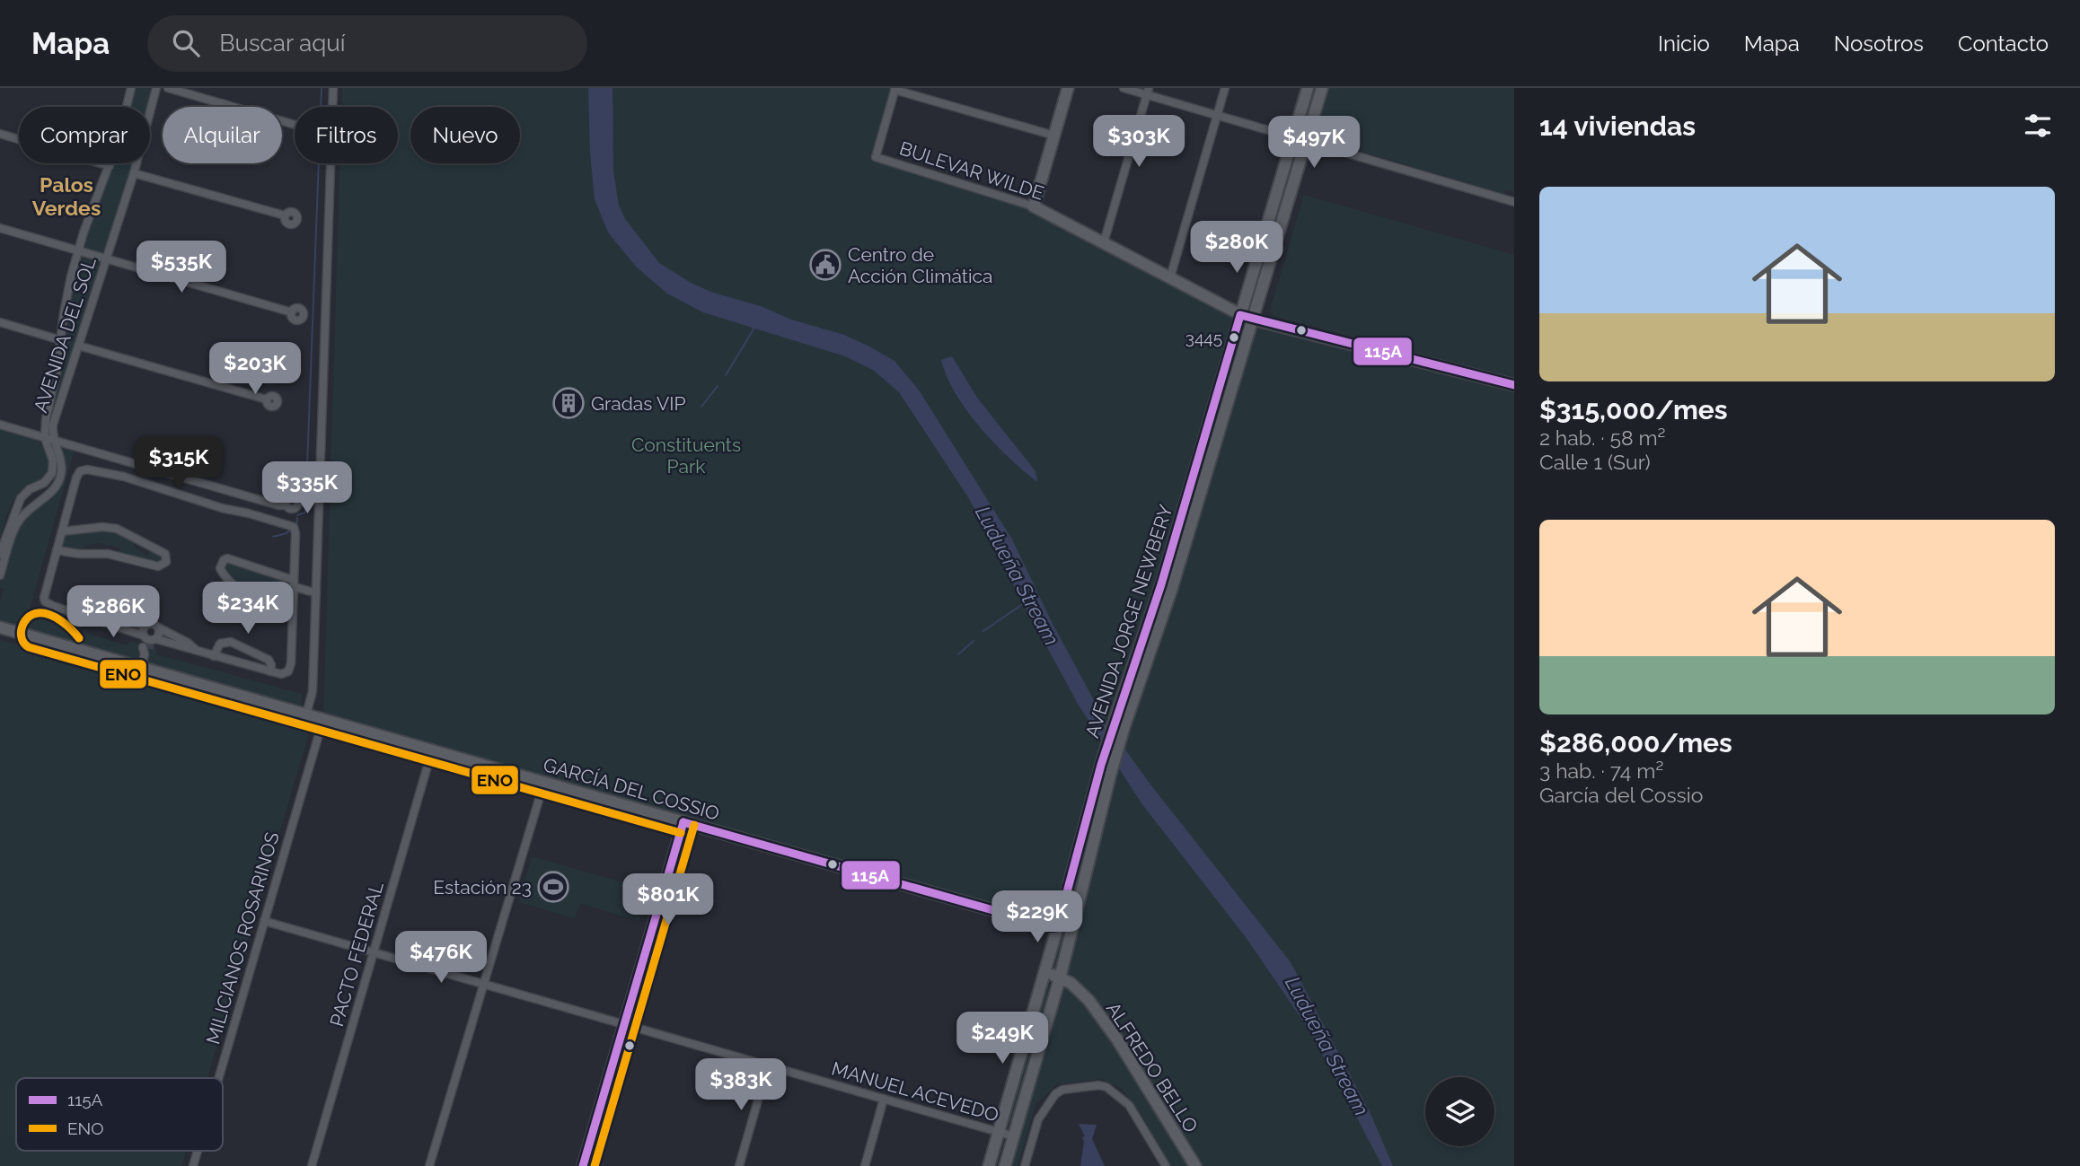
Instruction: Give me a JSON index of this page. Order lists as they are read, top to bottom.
{
  "streets": {
    "street": [
      "BULEVAR WILDE",
      "AVENIDA DEL SOL",
      "AVENIDA JORGE NEWBERY",
      "GARCÍA DEL COSSIO",
      "MILICIANOS ROSARINOS",
      "PACTO FEDERAL",
      "ALFREDO BELLO",
      "MANUEL ACEVEDO"
    ]
  },
  "crossings": [
    ["BULEVAR WILDE", "AVENIDA JORGE NEWBERY"],
    ["AVENIDA JORGE NEWBERY", "GARCÍA DEL COSSIO"],
    ["AVENIDA JORGE NEWBERY", "ALFREDO BELLO"],
    ["AVENIDA JORGE NEWBERY", "MANUEL ACEVEDO"],
    ["GARCÍA DEL COSSIO", "MILICIANOS ROSARINOS"],
    ["GARCÍA DEL COSSIO", "PACTO FEDERAL"],
    ["MILICIANOS ROSARINOS", "MANUEL ACEVEDO"],
    ["PACTO FEDERAL", "MANUEL ACEVEDO"]
  ],
  "districts": ["Palos Verdes"],
  "water": ["Ludueña Stream"],
  "parks": ["Constituents Park"],
  "places": {
    "public building": ["Centro de Acción Climática"],
    "other": ["3445"],
    "building": ["Gradas VIP"],
    "sports": ["Estación 23"]
  },
  "lines": ["transit line 115A", "transit line ENO"],
  "legend": ["115A", "ENO"],
  "page": {
    "header": "Mapa",
    "search": "Buscar aquí",
    "nav": [
      "Inicio",
      "Mapa",
      "Nosotros",
      "Contacto"
    ],
    "heading": "14 viviendas",
    "chip": [
      "Comprar",
      "Alquilar",
      "Filtros",
      "Nuevo"
    ],
    "price": [
      "$303K",
      "$497K",
      "$280K",
      "$535K",
      "$203K",
      "$315K",
      "$335K",
      "$234K",
      "$286K",
      "$801K",
      "$229K",
      "$476K",
      "$249K",
      "$383K"
    ],
    "list": [
      {
        "name": "$315,000/mes",
        "note": "2 hab. · 58 m² · Calle 1 (Sur)"
      },
      {
        "name": "$286,000/mes",
        "note": "3 hab. · 74 m² · García del Cossio"
      }
    ]
  }
}
